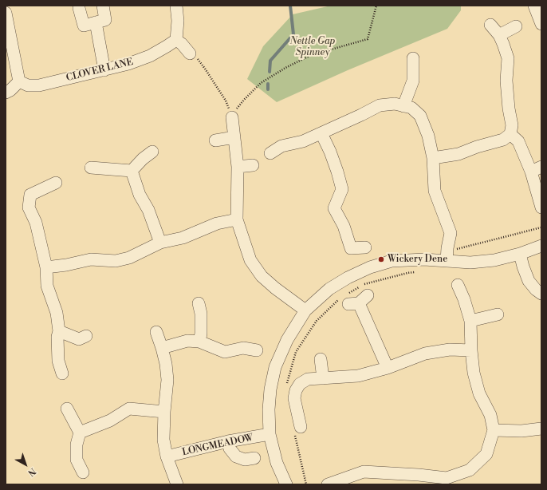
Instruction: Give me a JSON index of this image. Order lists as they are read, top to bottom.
{
  "streets": {
    "street": ["CLOVER LANE", "LONGMEADOW"]
  },
  "parks": ["Nettle Gap Spinney"],
  "places": ["Wickery Dene"],
  "north": "bottom right"
}
